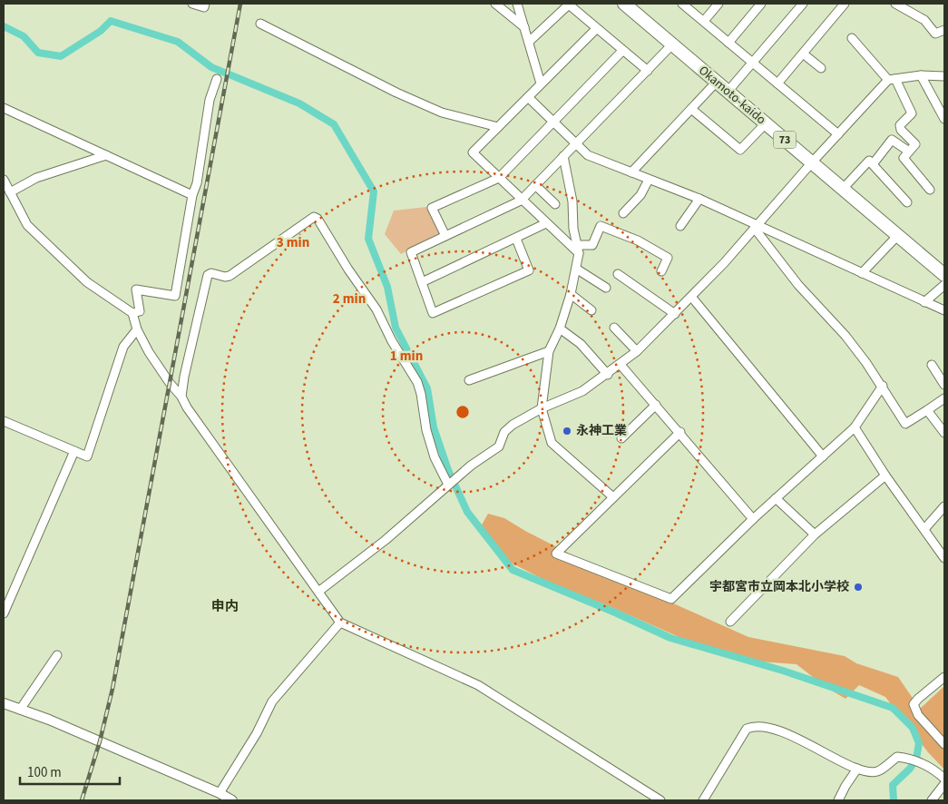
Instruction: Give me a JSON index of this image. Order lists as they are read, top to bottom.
{
  "streets": {
    "main road": ["Okamoto-kaido", "73"]
  },
  "districts": ["申内"],
  "places": ["永神工業", "宇都宮市立岡本北小学校"],
  "scale_bar": "100 m",
  "rings": ["3 min", "2 min", "1 min"]
}
